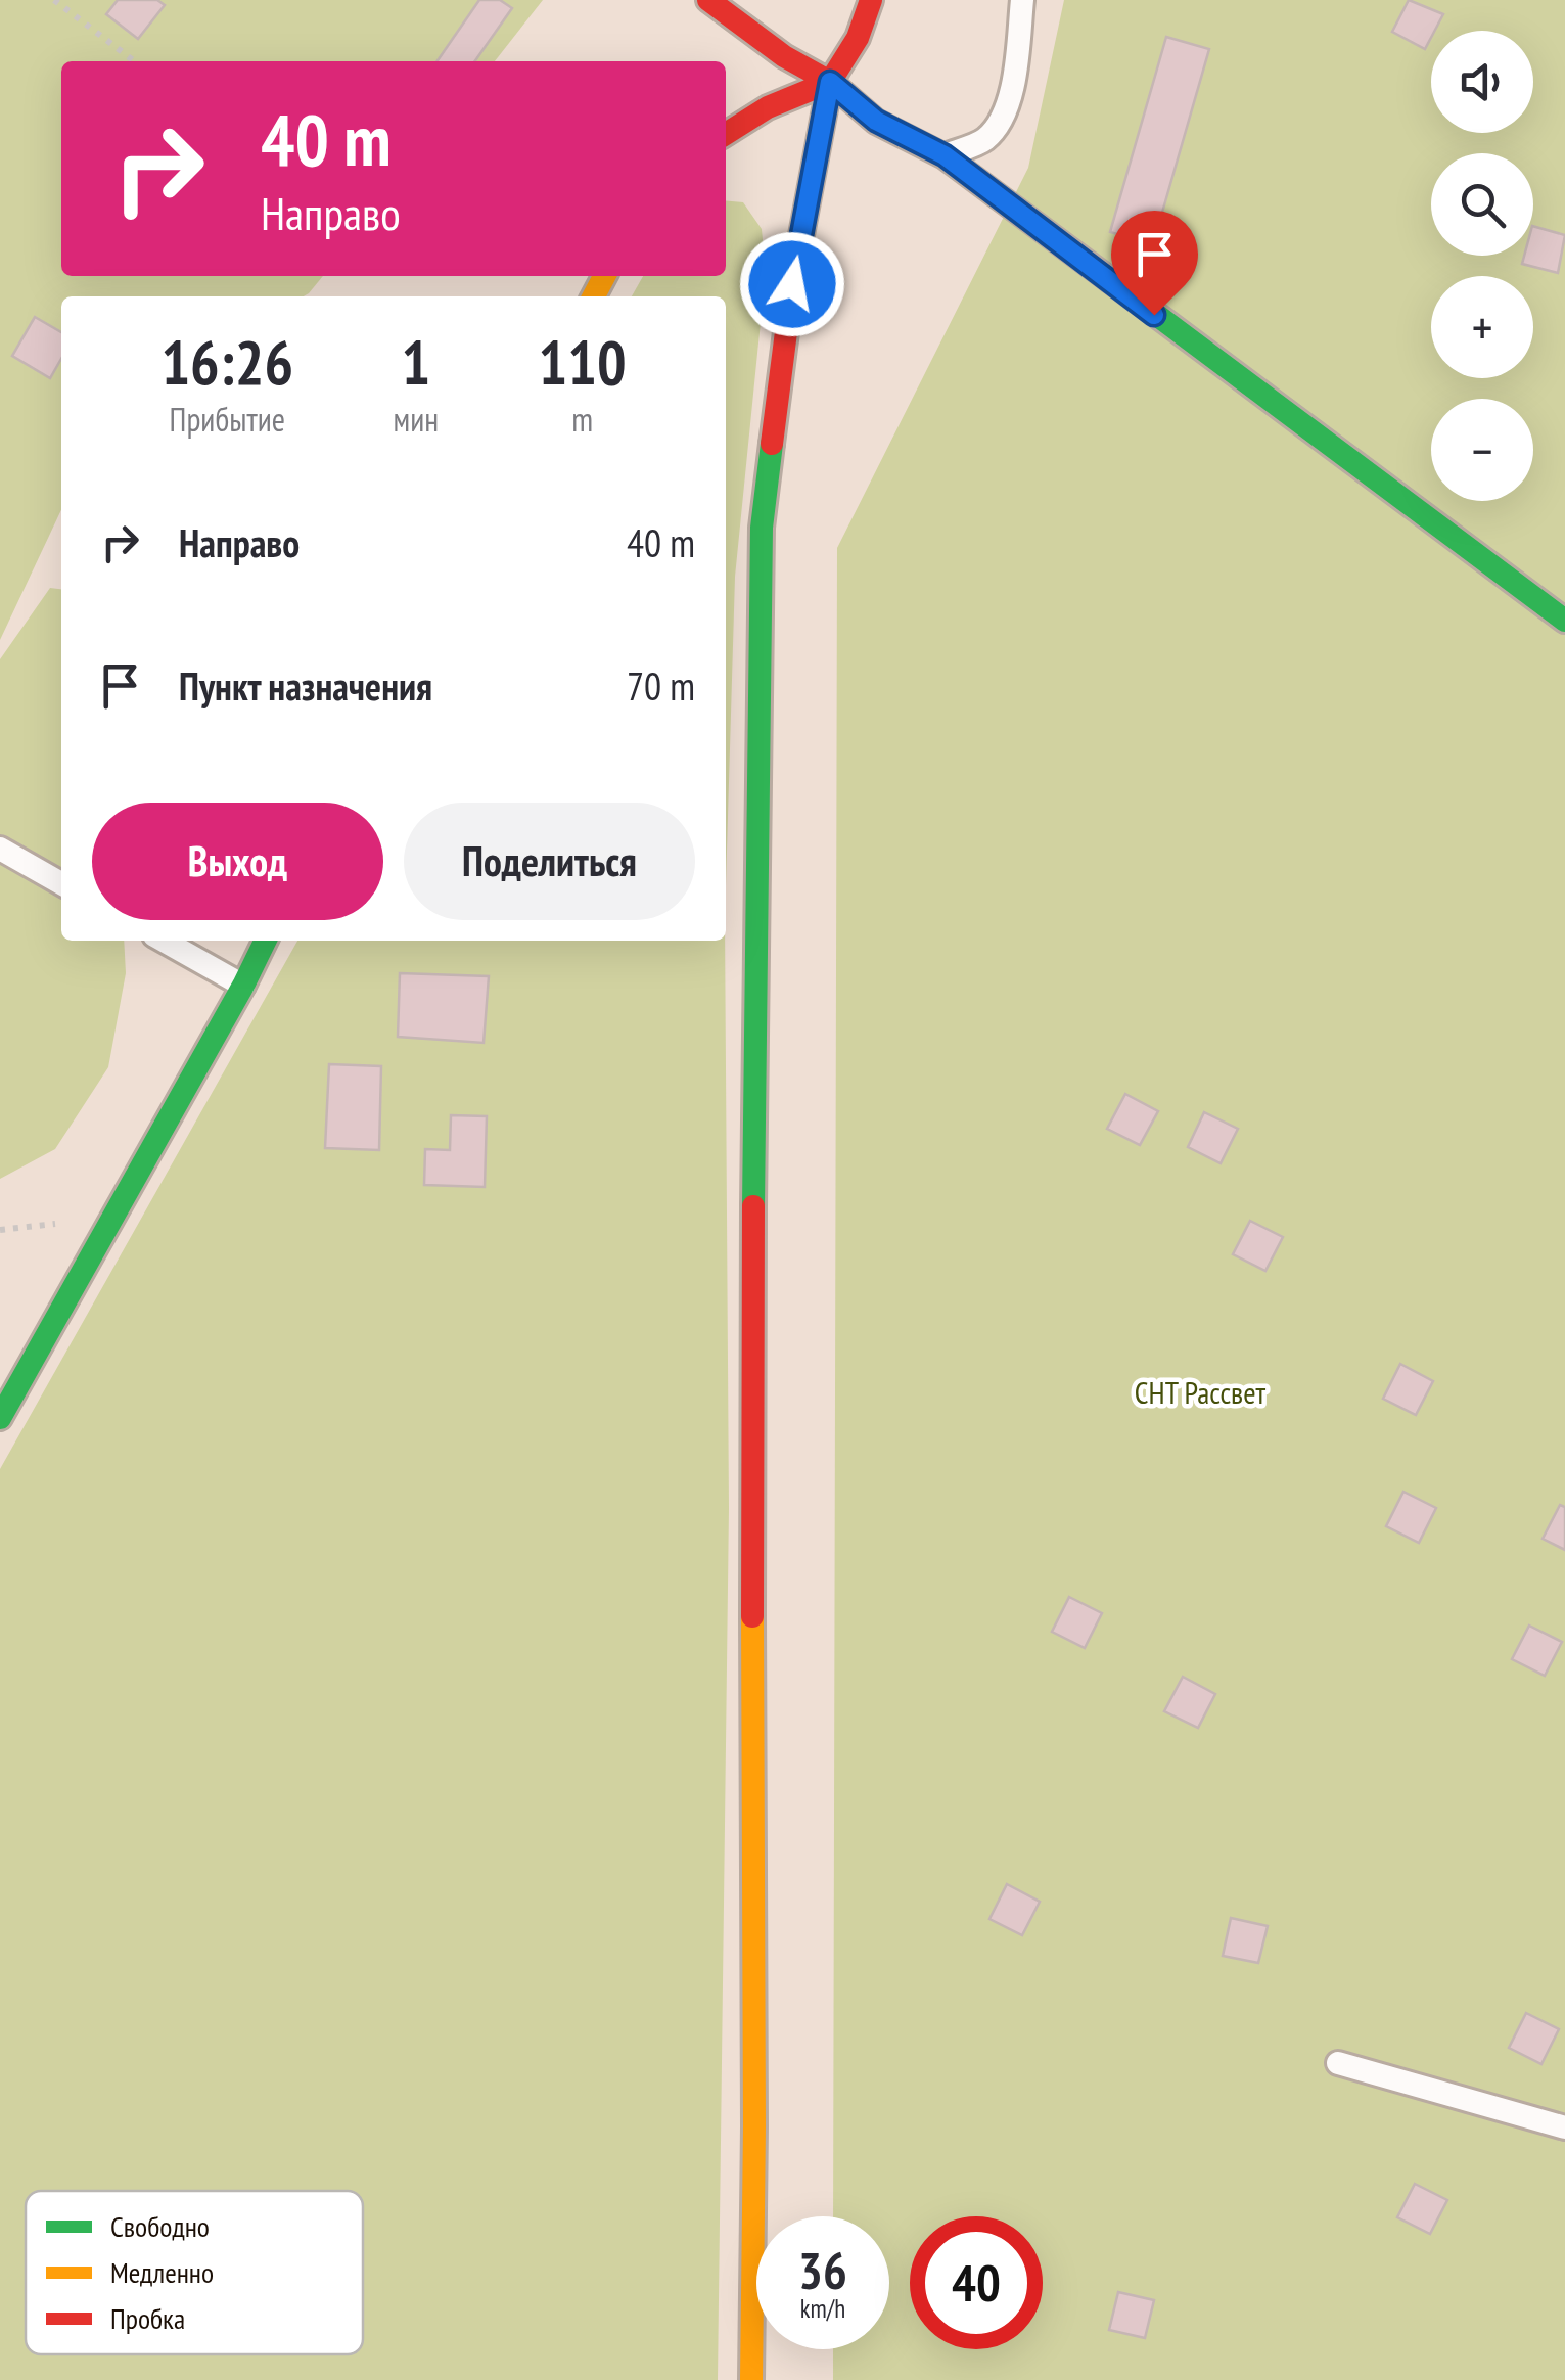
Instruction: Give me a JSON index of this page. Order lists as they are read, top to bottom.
{
  "parks": ["СНТ Рассвет"],
  "legend": ["Свободно", "Медленно", "Пробка"],
  "page": {
    "map_buttons": ["+", "−"],
    "turn": ["40 m", "Направо"],
    "eta": [
      "16:26",
      "Прибытие",
      "1",
      "мин",
      "110",
      "m"
    ],
    "list": [
      {
        "name": "Направо",
        "value": "40 m"
      },
      {
        "name": "Пункт назначения",
        "value": "70 m"
      }
    ],
    "buttons": ["Выход", "Поделиться"],
    "speed": "36 km/h",
    "limit": "40"
  }
}
